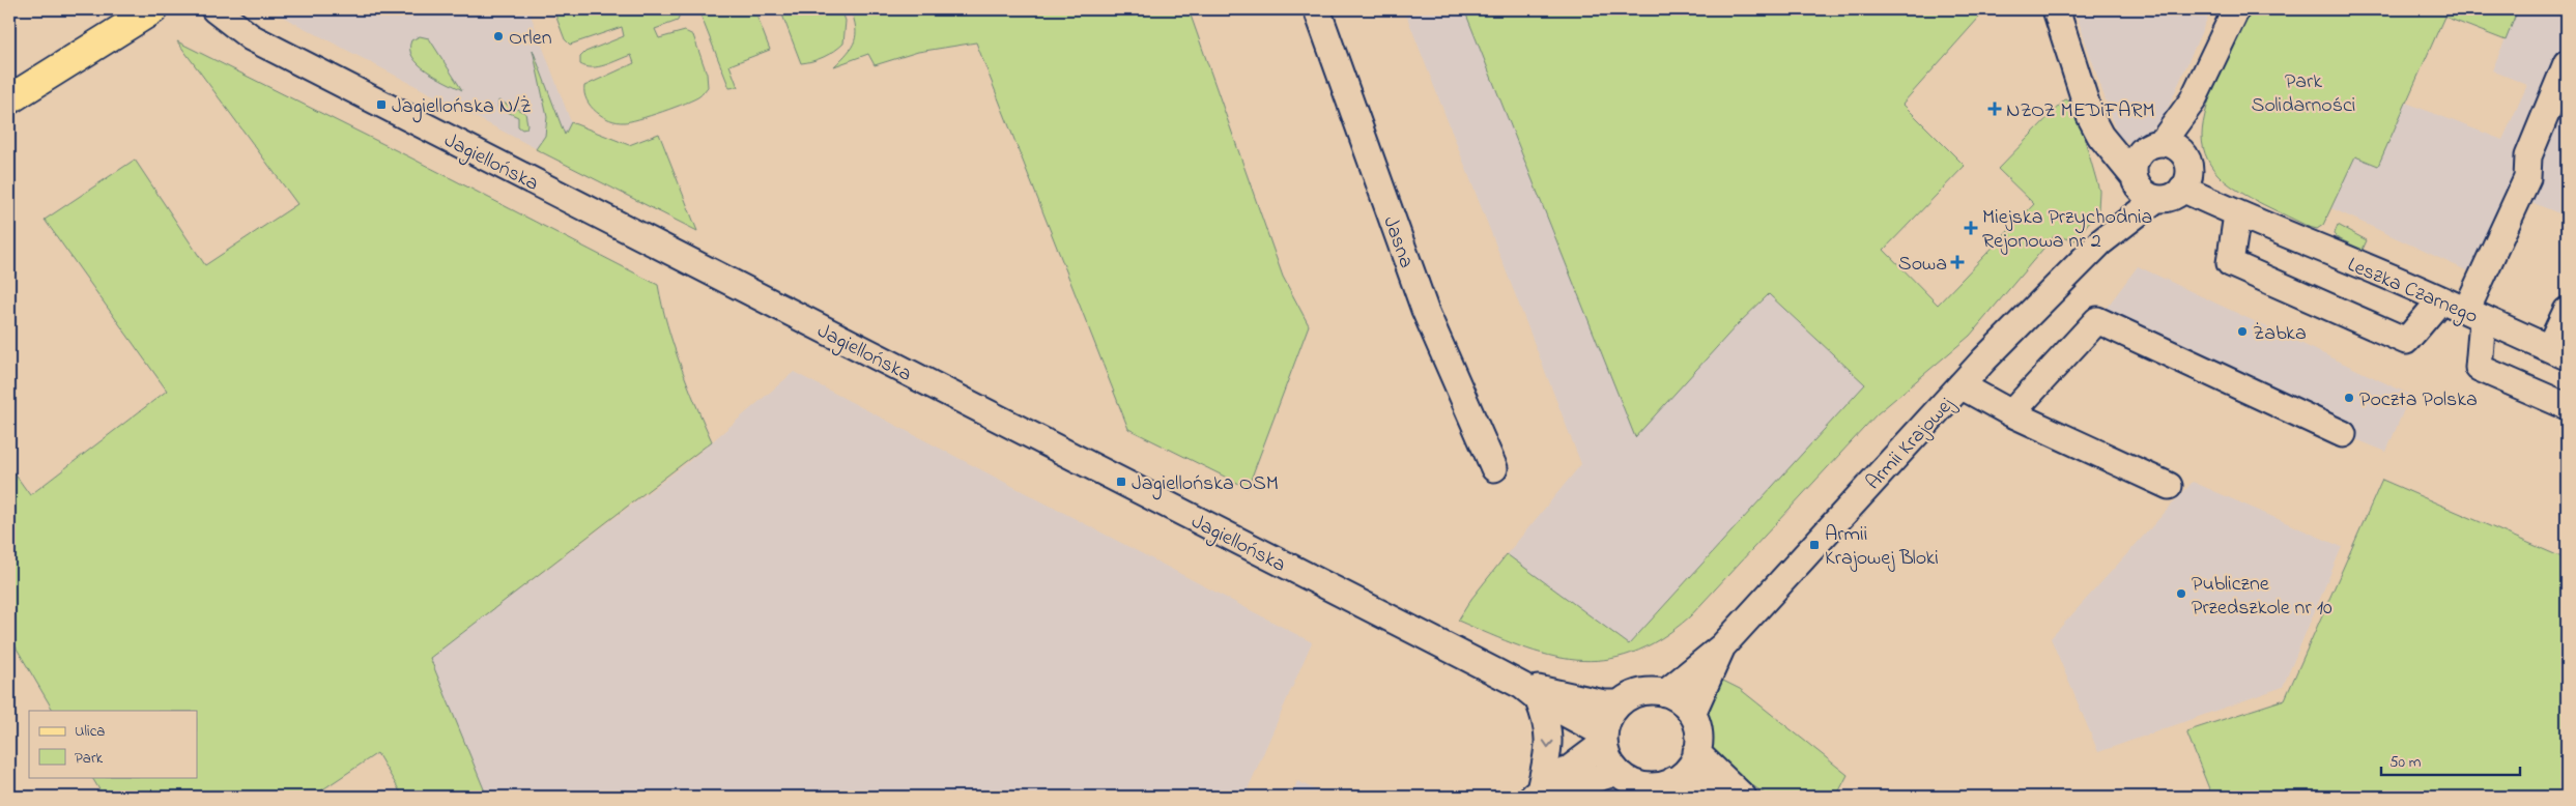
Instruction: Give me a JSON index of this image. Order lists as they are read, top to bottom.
{
  "streets": {
    "street": [
      "Jagiellońska",
      "Jasna",
      "Leszka Czarnego",
      "Armii Krajowej"
    ]
  },
  "crossings": [
    ["Jagiellońska", "Armii Krajowej"]
  ],
  "parks": ["Park Solidarności"],
  "places": {
    "other": [
      "Orlen",
      "Żabka",
      "Poczta Polska",
      "Publiczne Przedszkole nr 10"
    ],
    "transit": ["Jagiellońska N/Ż", "Jagiellońska OSM", "Armii Krajowej Bloki"],
    "health": ["NZOZ MEDiFARM", "Miejska Przychodnia Rejonowa nr 2", "Sowa"]
  },
  "legend": ["Ulica", "Park"],
  "scale_bar": "50 m"
}
